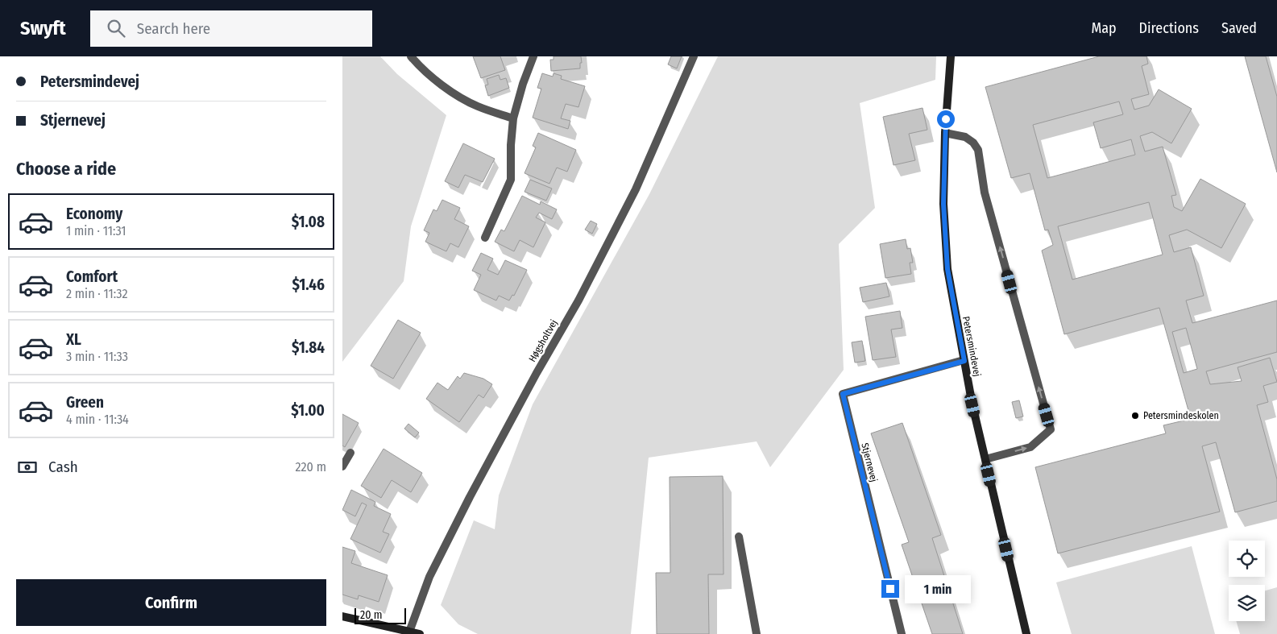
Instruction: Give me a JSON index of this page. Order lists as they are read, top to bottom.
{
  "streets": {
    "street": ["Høgsholtvej", "Petersmindevej", "Stjernevej"]
  },
  "crossings": [
    ["Petersmindevej", "Stjernevej"]
  ],
  "places": ["Petersmindeskolen"],
  "scale_bar": "20 m",
  "page": {
    "header": "Swyft",
    "search": "Search here",
    "nav": ["Map", "Directions", "Saved"],
    "banner": ["Petersmindevej", "Stjernevej"],
    "heading": "Choose a ride",
    "list": [
      {
        "name": "Economy",
        "note": "1 min · 11:31",
        "value": "$1.08"
      },
      {
        "name": "Comfort",
        "note": "2 min · 11:32",
        "value": "$1.46"
      },
      {
        "name": "XL",
        "note": "3 min · 11:33",
        "value": "$1.84"
      },
      {
        "name": "Green",
        "note": "4 min · 11:34",
        "value": "$1.00"
      }
    ],
    "pay": ["Cash", "220 m"],
    "buttons": "Confirm",
    "bubble": "1 min",
    "scale": "20 m"
  }
}
